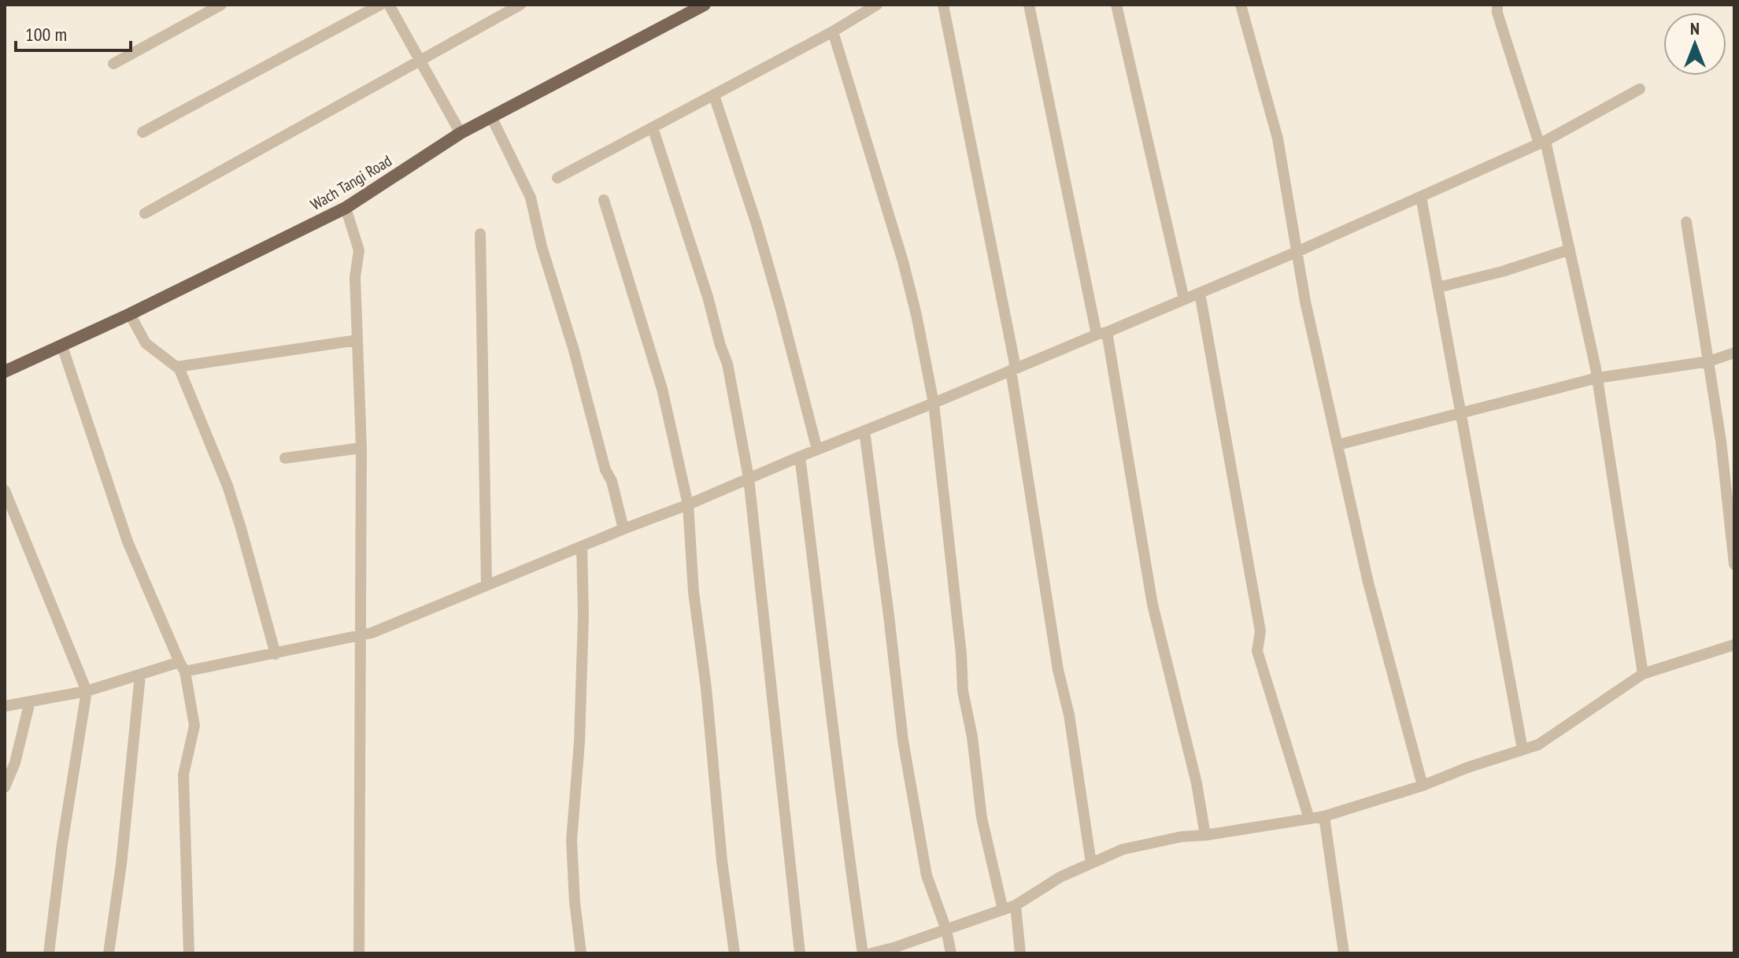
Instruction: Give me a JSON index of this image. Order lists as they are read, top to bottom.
{
  "streets": {
    "main road": ["Wach Tangi Road"]
  },
  "scale_bar": "100 m",
  "north": "top"
}
